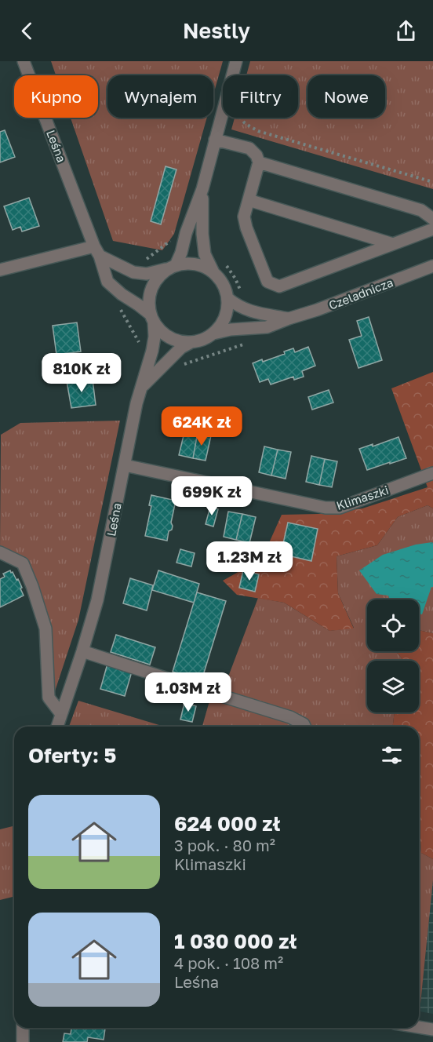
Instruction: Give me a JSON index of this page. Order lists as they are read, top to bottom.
{
  "streets": {
    "street": ["Leśna", "Czeladnicza", "Klimaszki"]
  },
  "crossings": [
    ["Leśna", "Czeladnicza"],
    ["Leśna", "Klimaszki"]
  ],
  "page": {
    "header": "Nestly",
    "chip": [
      "Kupno",
      "Wynajem",
      "Filtry",
      "Nowe"
    ],
    "price": [
      "810K zł",
      "624K zł",
      "699K zł",
      "1.23M zł",
      "1.03M zł"
    ],
    "heading": "Oferty: 5",
    "list": [
      {
        "name": "624 000 zł",
        "note": "3 pok. · 80 m² · Klimaszki"
      },
      {
        "name": "1 030 000 zł",
        "note": "4 pok. · 108 m² · Leśna"
      }
    ]
  }
}
